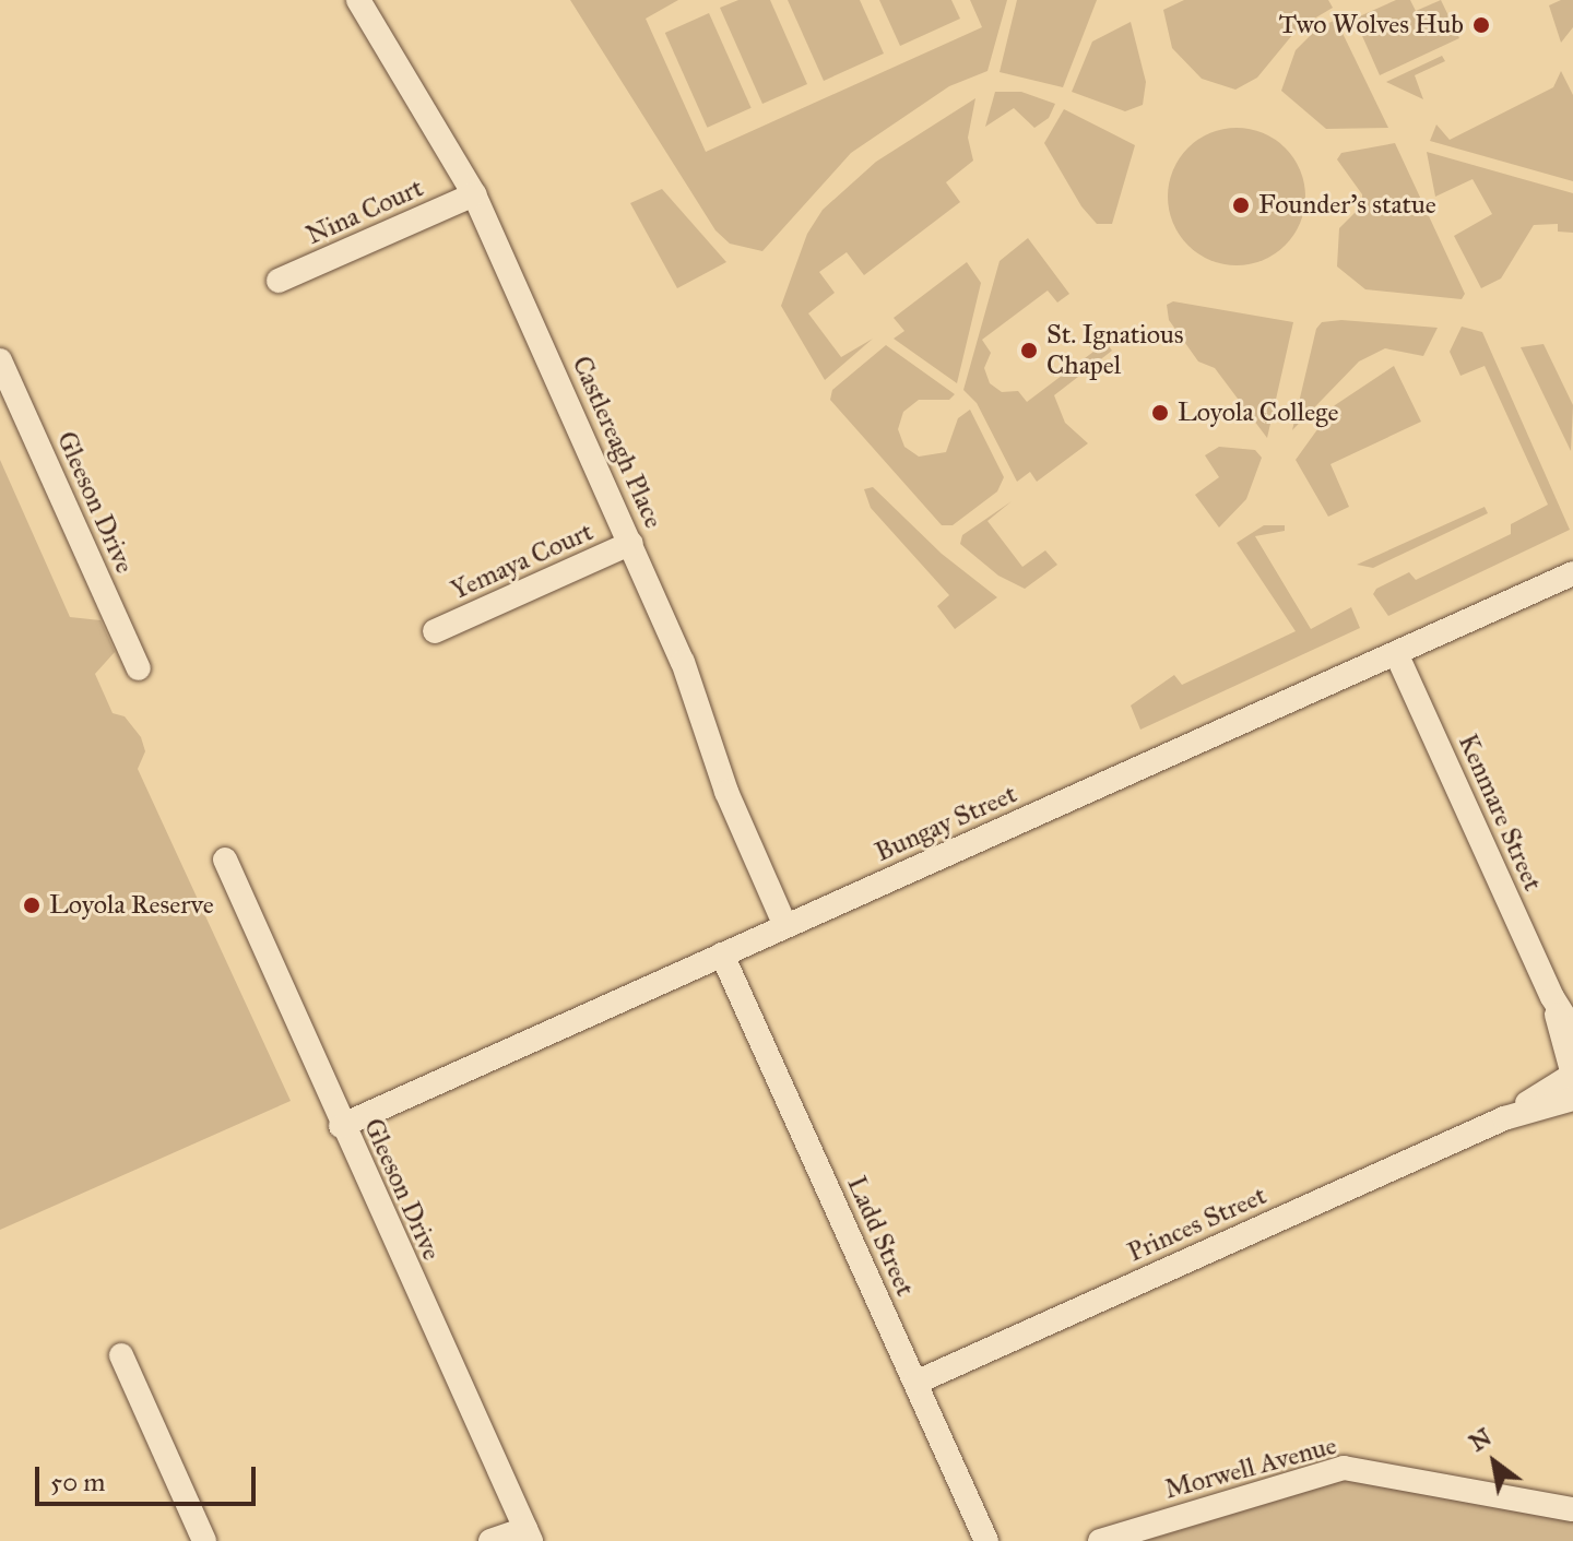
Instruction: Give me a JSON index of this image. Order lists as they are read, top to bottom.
{
  "streets": {
    "street": [
      "Nina Court",
      "Castlereagh Place",
      "Gleeson Drive",
      "Yemaya Court",
      "Kenmare Street",
      "Bungay Street",
      "Princes Street",
      "Ladd Street",
      "Morwell Avenue"
    ]
  },
  "crossings": [
    ["Nina Court", "Castlereagh Place"],
    ["Castlereagh Place", "Yemaya Court"],
    ["Castlereagh Place", "Bungay Street"],
    ["Gleeson Drive", "Bungay Street"],
    ["Kenmare Street", "Bungay Street"],
    ["Kenmare Street", "Princes Street"],
    ["Bungay Street", "Ladd Street"],
    ["Princes Street", "Ladd Street"]
  ],
  "places": [
    "Two Wolves Hub",
    "Founder's statue",
    "St. Ignatious Chapel",
    "Loyola College",
    "Loyola Reserve"
  ],
  "scale_bar": "50 m",
  "north": "top left"
}
